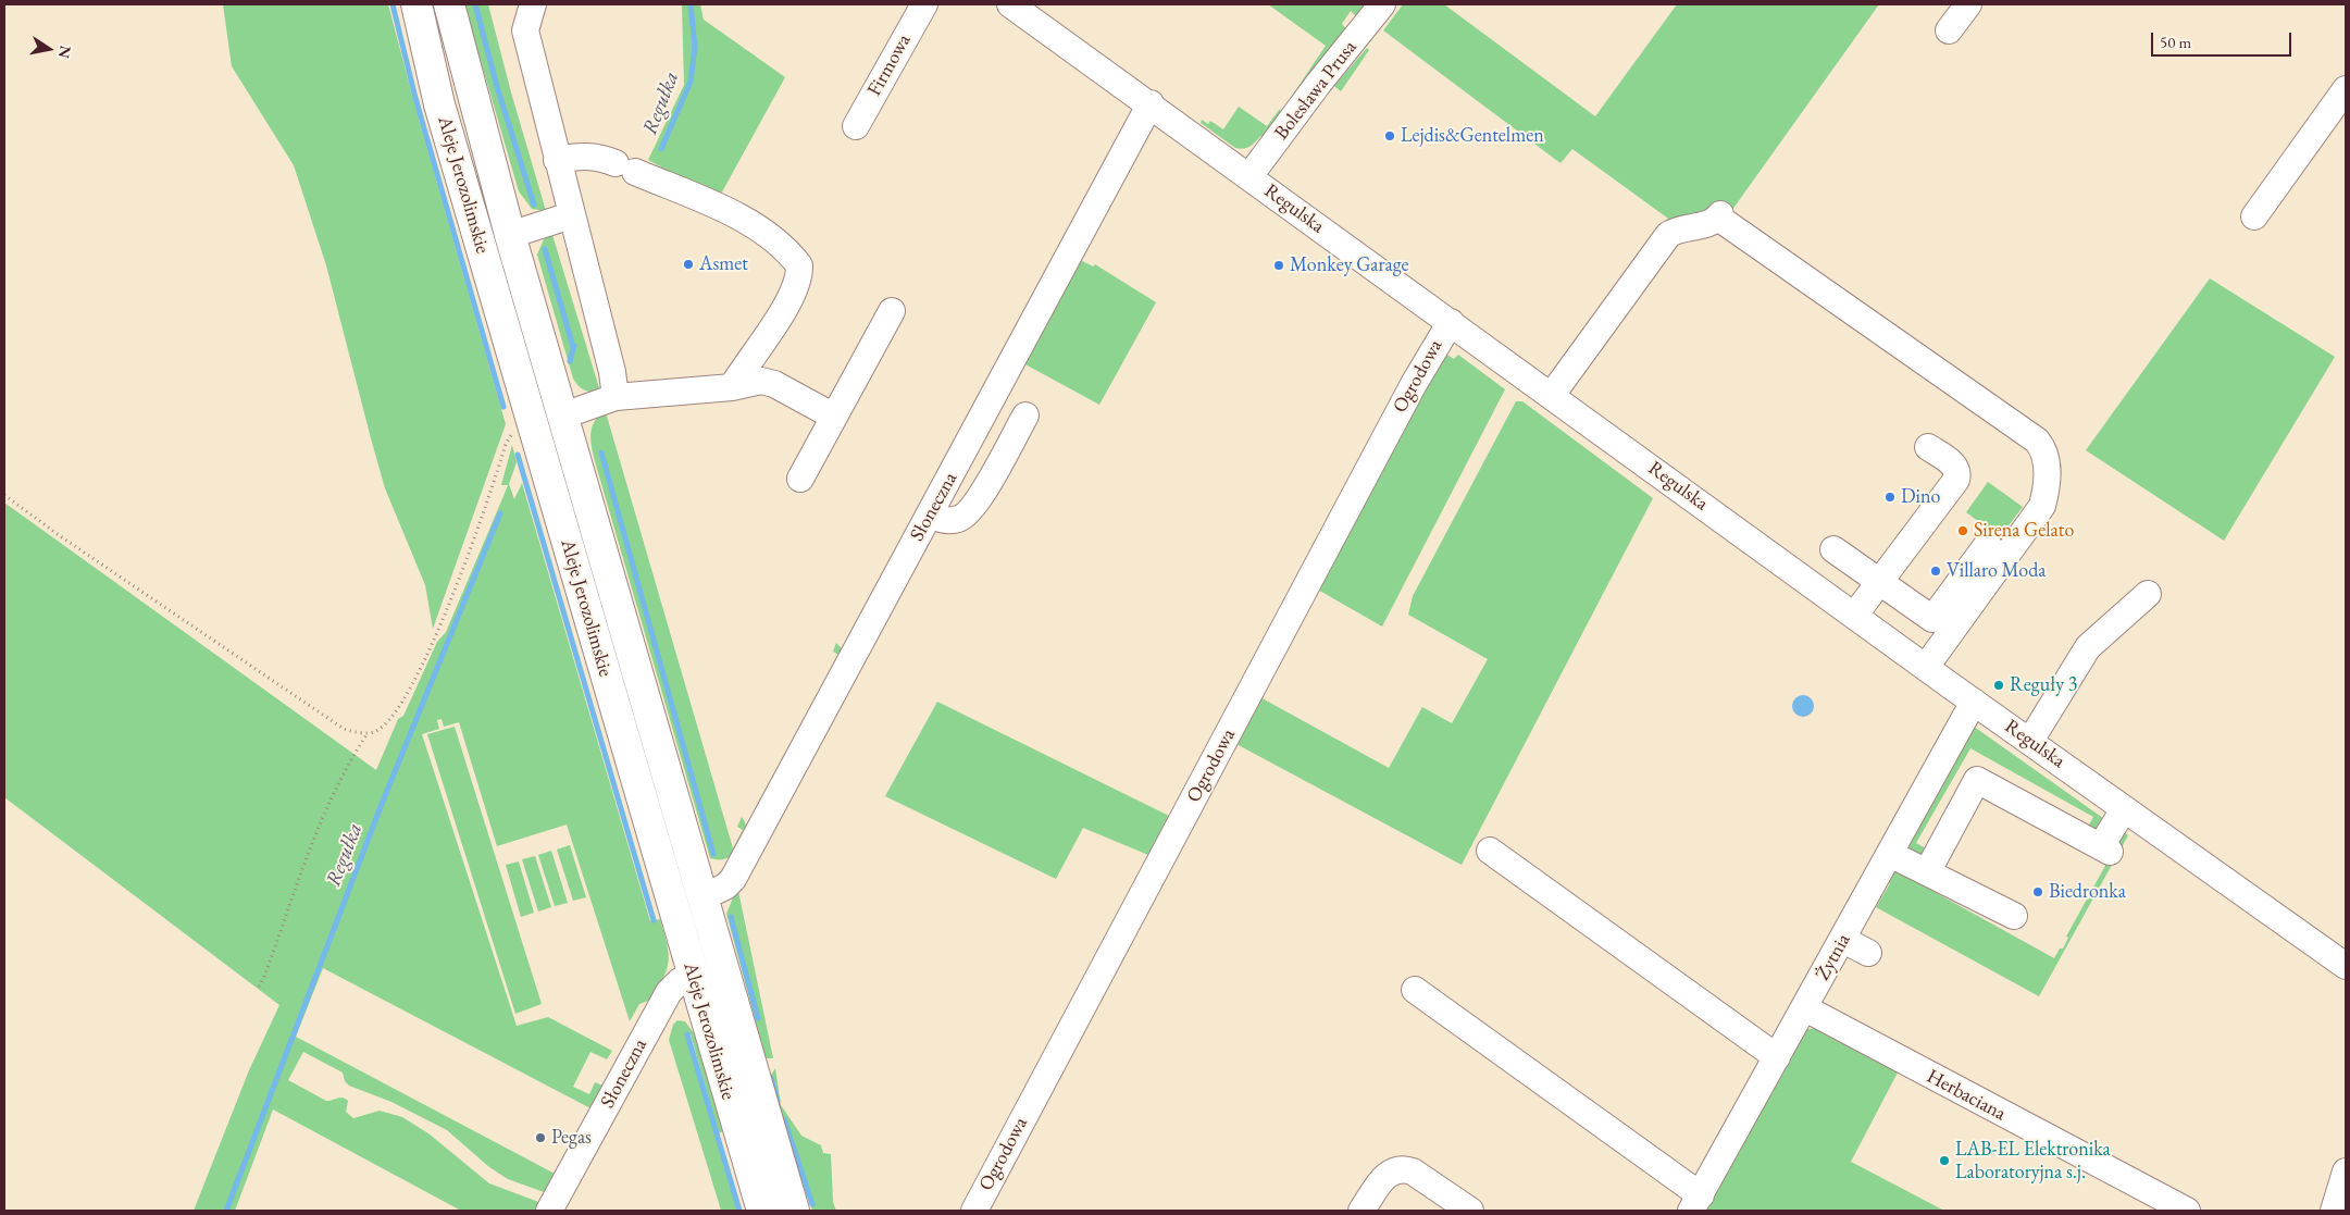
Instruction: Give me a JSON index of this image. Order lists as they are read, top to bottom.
{
  "streets": {
    "main road": ["Aleje Jerozolimskie"],
    "street": [
      "Firmowa",
      "Bolesława Prusa",
      "Regulska",
      "Ogrodowa",
      "Słoneczna",
      "Żytnia",
      "Herbaciana"
    ]
  },
  "crossings": [
    ["Bolesława Prusa", "Regulska"],
    ["Aleje Jerozolimskie", "Słoneczna"],
    ["Regulska", "Ogrodowa"],
    ["Regulska", "Słoneczna"],
    ["Regulska", "Żytnia"],
    ["Żytnia", "Herbaciana"]
  ],
  "water": ["Regułka"],
  "places": [
    "Lejdis&Gentelmen",
    "Asmet",
    "Monkey Garage",
    "Dino",
    "Sirena Gelato",
    "Villaro Moda",
    "Reguły 3",
    "Biedronka",
    "Pegas",
    "LAB-EL Elektronika Laboratoryjna s.j."
  ],
  "scale_bar": "50 m",
  "north": "right"
}
